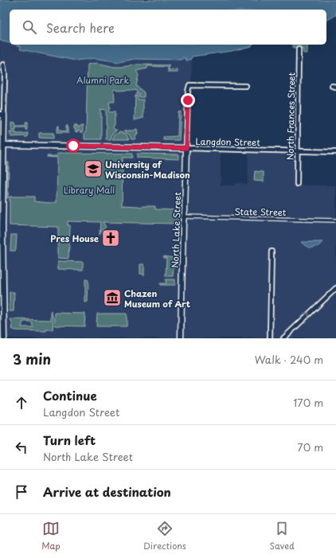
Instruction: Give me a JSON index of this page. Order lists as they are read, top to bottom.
{
  "streets": {
    "street": [
      "North Frances Street",
      "Langdon Street",
      "State Street",
      "North Lake Street"
    ]
  },
  "crossings": [
    ["North Frances Street", "Langdon Street"],
    ["Langdon Street", "North Lake Street"],
    ["State Street", "North Lake Street"]
  ],
  "parks": ["Alumni Park", "Library Mall"],
  "places": {
    "school or university": ["University of Wisconsin-Madison"],
    "church": ["Pres House"],
    "museum": ["Chazen Museum of Art"]
  },
  "page": {
    "search": "Search here",
    "heading": ["3 min", "Walk · 240 m"],
    "list": [
      ["Continue", "Langdon Street", "170 m"],
      ["Turn left", "North Lake Street", "70 m"],
      "Arrive at destination"
    ],
    "nav": ["Map", "Directions", "Saved"]
  }
}
